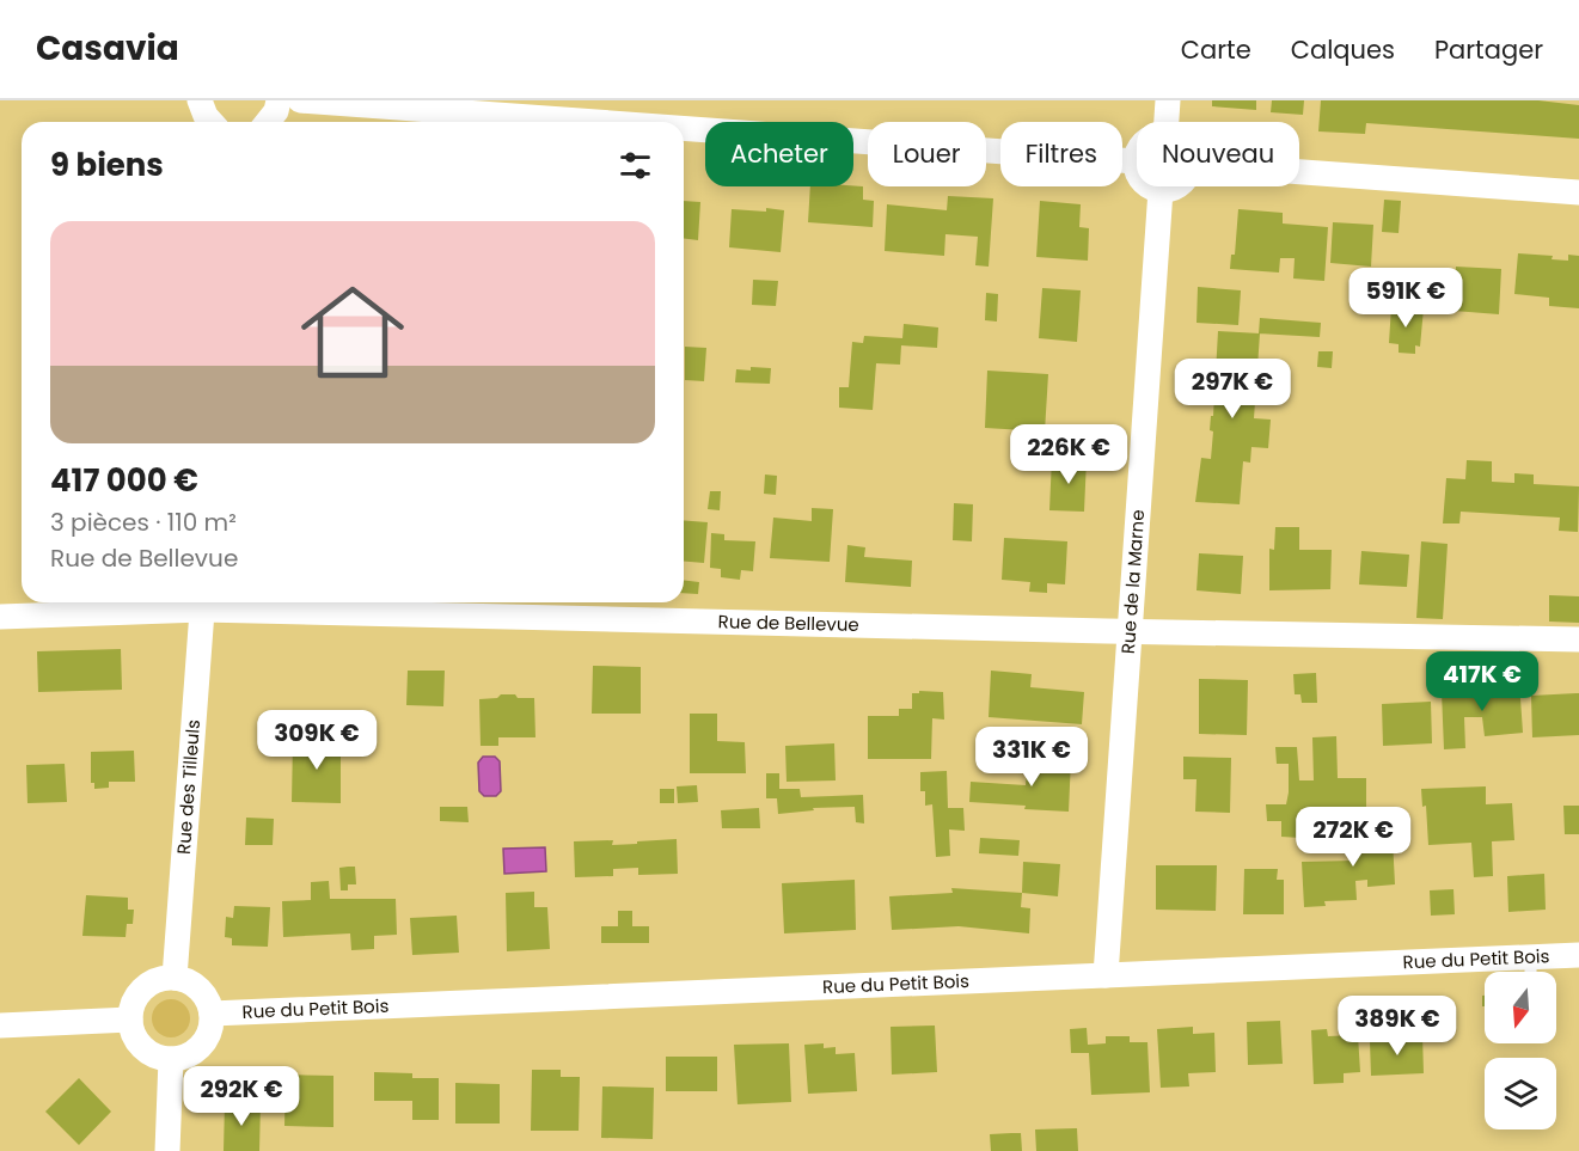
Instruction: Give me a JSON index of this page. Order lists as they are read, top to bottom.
{
  "streets": {
    "street": [
      "Rue de la Marne",
      "Rue de Bellevue",
      "Rue des Tilleuls",
      "Rue du Petit Bois"
    ]
  },
  "crossings": [
    ["Rue de la Marne", "Rue de Bellevue"],
    ["Rue de la Marne", "Rue du Petit Bois"],
    ["Rue de Bellevue", "Rue des Tilleuls"],
    ["Rue des Tilleuls", "Rue du Petit Bois"]
  ],
  "north": "bottom",
  "page": {
    "header": "Casavia",
    "nav": ["Carte", "Calques", "Partager"],
    "chip": [
      "Acheter",
      "Louer",
      "Filtres",
      "Nouveau"
    ],
    "heading": "9 biens",
    "list": [
      {
        "name": "417 000 €",
        "note": "3 pièces · 110 m² · Rue de Bellevue"
      }
    ],
    "price": [
      "591K €",
      "297K €",
      "226K €",
      "417K €",
      "309K €",
      "331K €",
      "272K €",
      "389K €",
      "292K €"
    ]
  }
}
